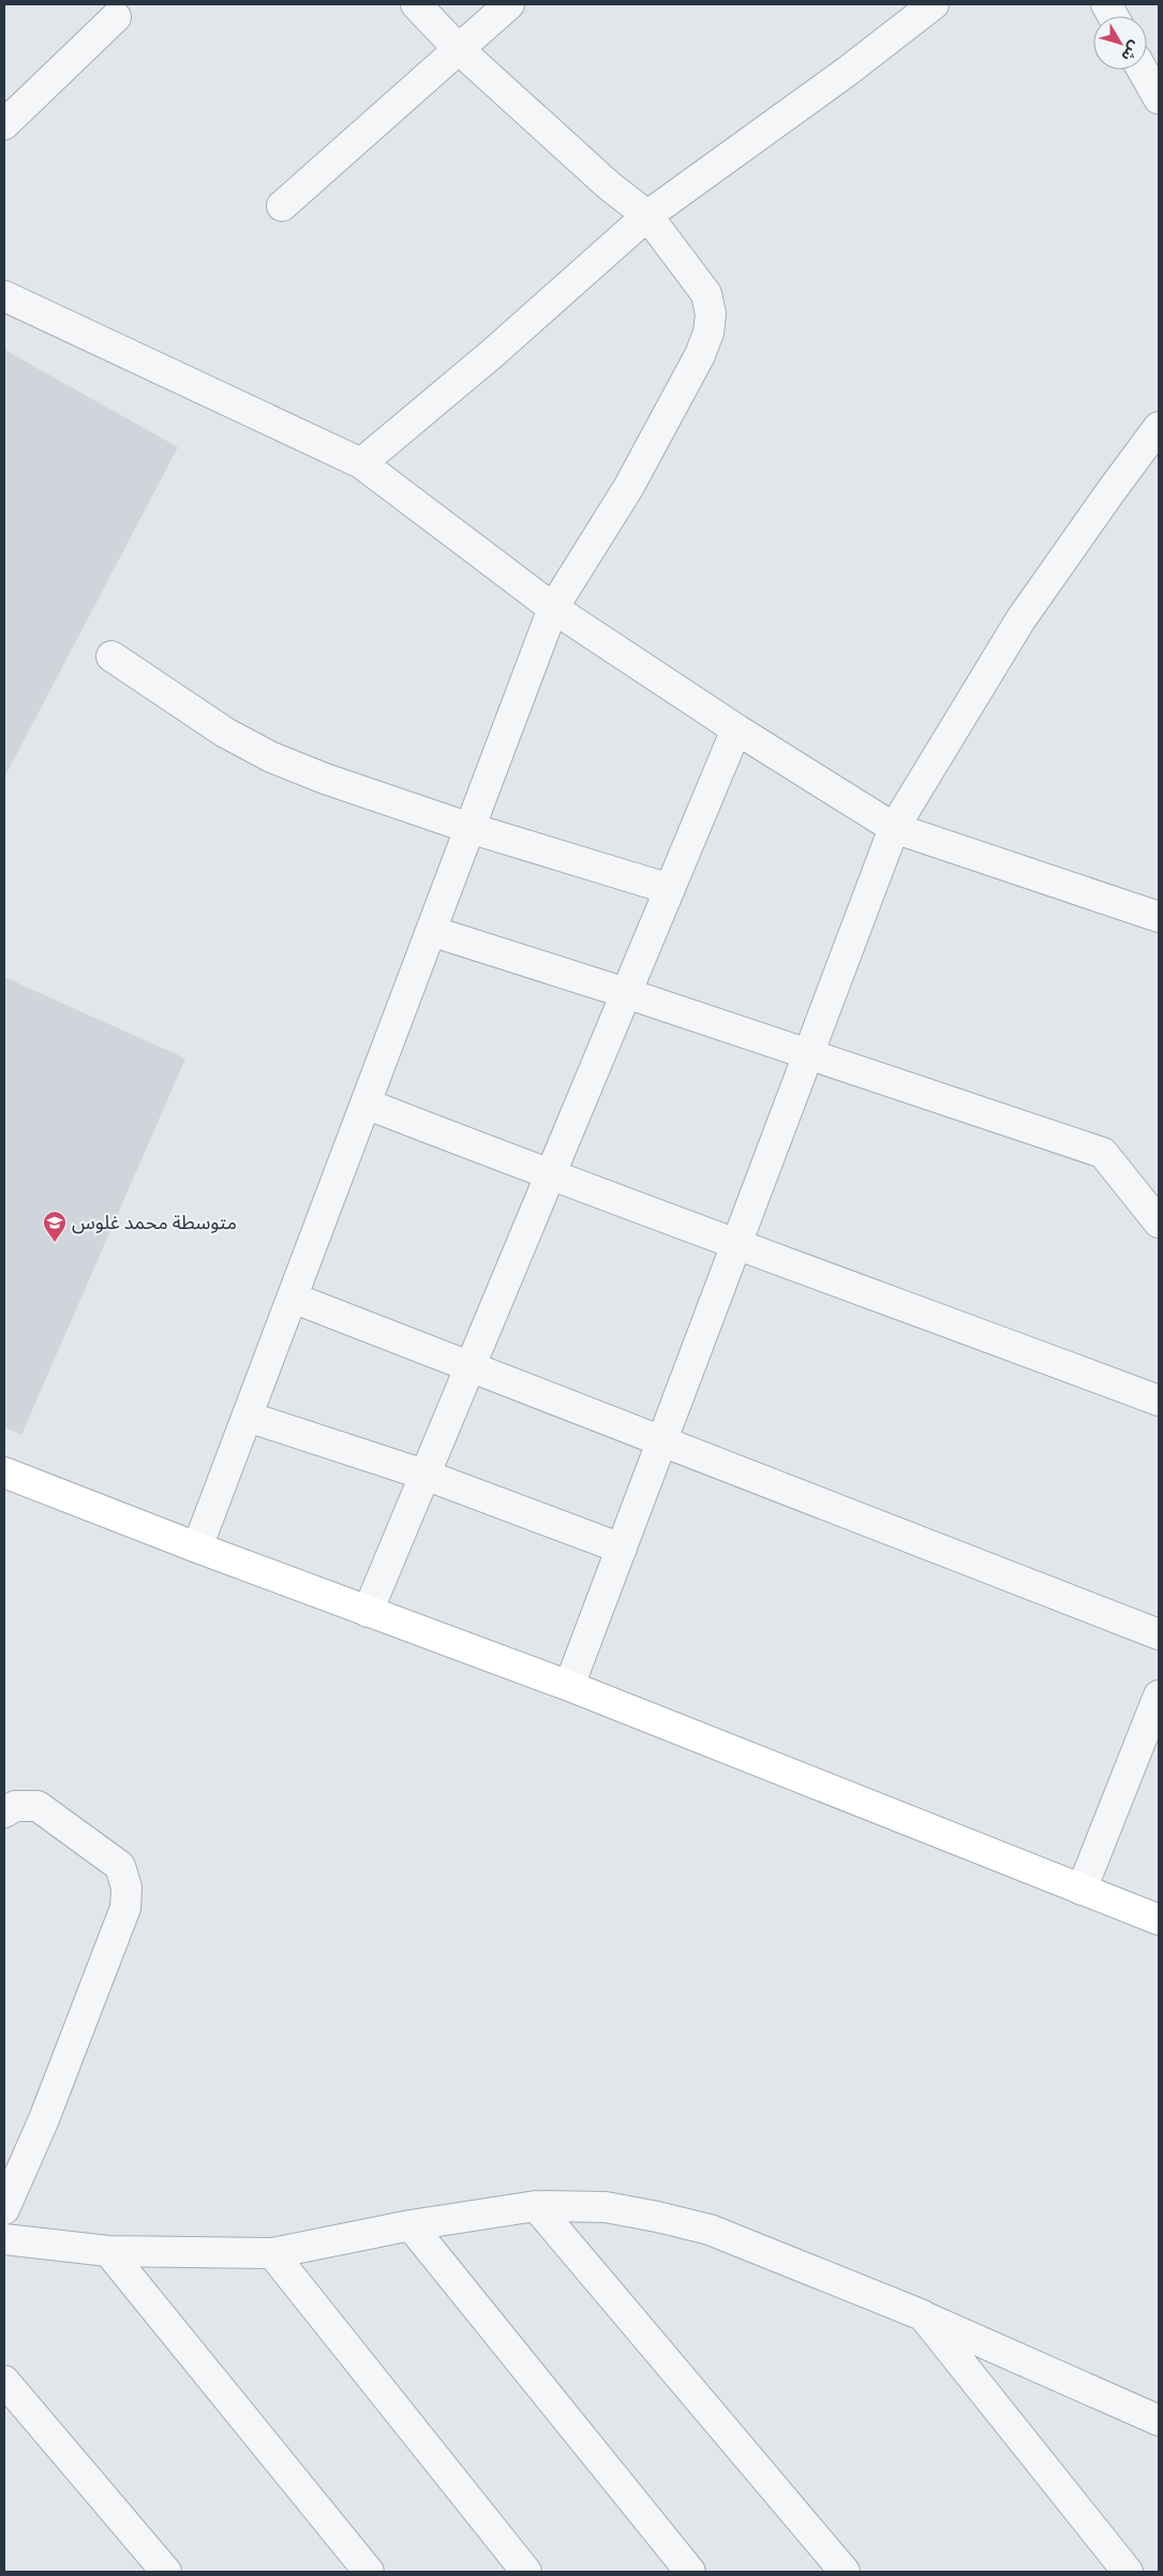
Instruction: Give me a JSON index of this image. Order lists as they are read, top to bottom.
{
  "places": {
    "school or university": ["متوسطة محمد غلوس"]
  },
  "north": "bottom right"
}
